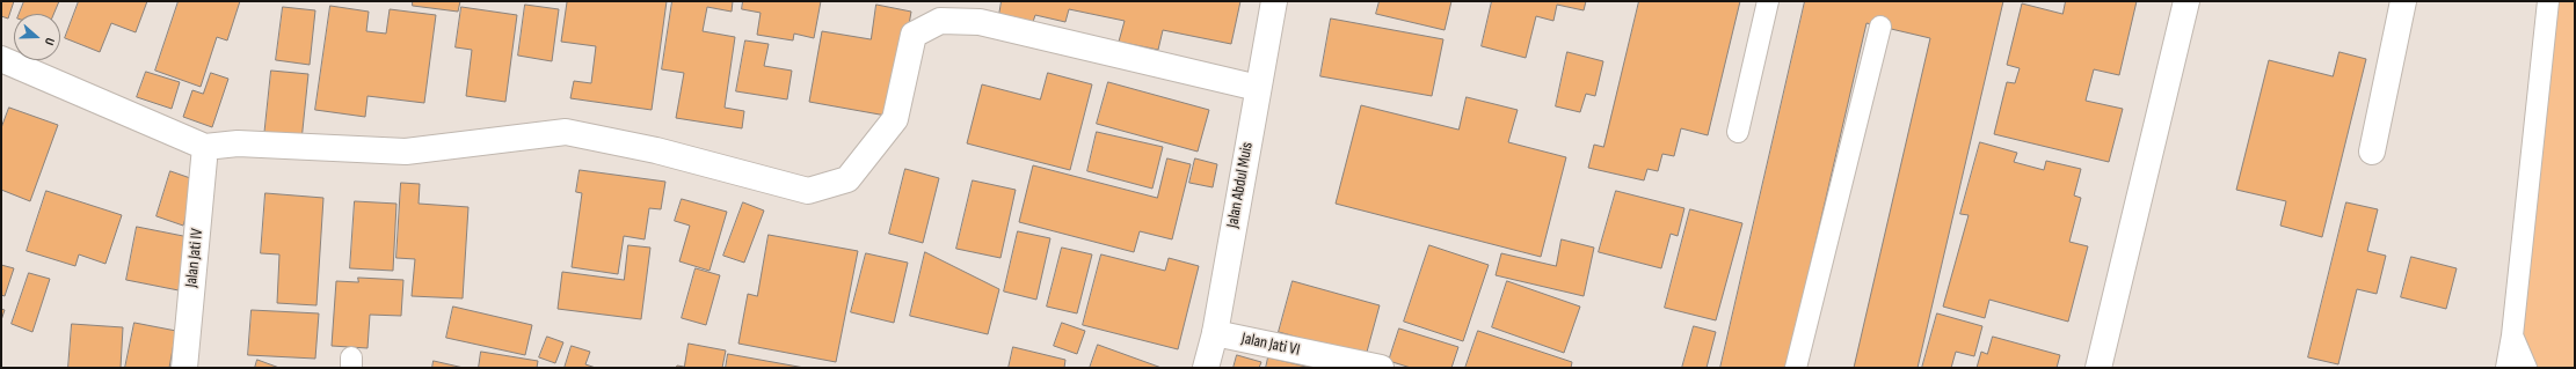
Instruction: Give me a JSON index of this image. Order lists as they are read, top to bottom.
{
  "streets": {
    "street": ["Jalan Abdul Muis", "Jalan Jati IV", "Jalan Jati VI"]
  },
  "crossings": [
    ["Jalan Abdul Muis", "Jalan Jati VI"]
  ],
  "north": "right"
}
